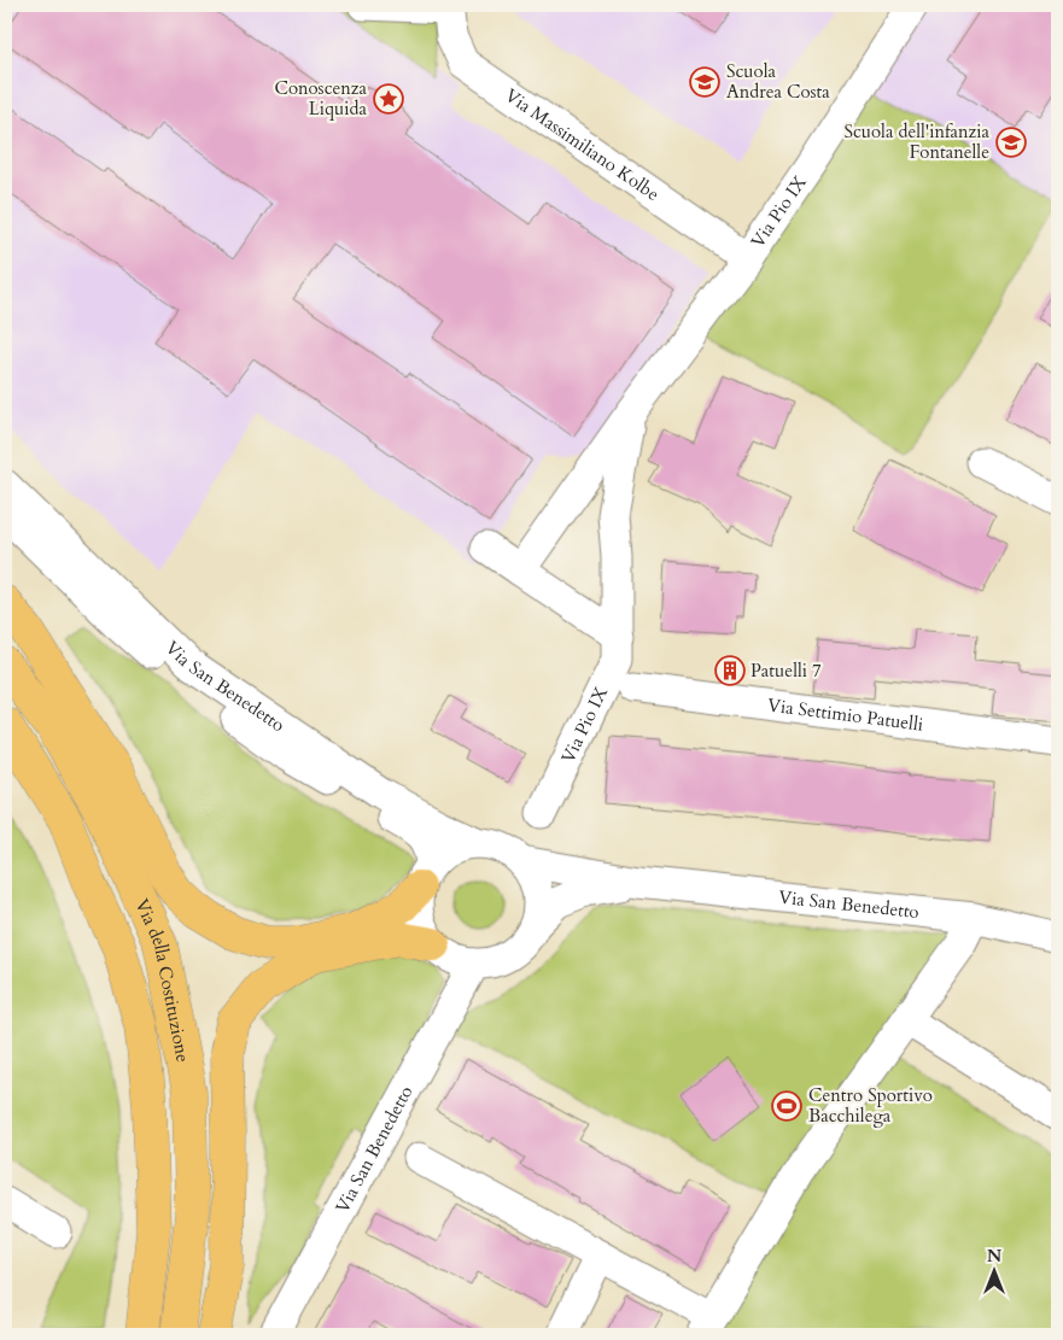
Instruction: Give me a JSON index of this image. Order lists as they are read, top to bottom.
{
  "streets": {
    "highway": ["Via della Costituzione"],
    "street": [
      "Via Massimiliano Kolbe",
      "Via Pio IX",
      "Via San Benedetto",
      "Via Settimio Patuelli"
    ]
  },
  "crossings": [
    ["Via Massimiliano Kolbe", "Via Pio IX"]
  ],
  "places": {
    "school or university": ["Scuola Andrea Costa", "Scuola dell'infanzia Fontanelle"],
    "place": ["Conoscenza Liquida"],
    "building": ["Patuelli 7"],
    "sports": ["Centro Sportivo Bacchilega"]
  },
  "north": "top"
}
